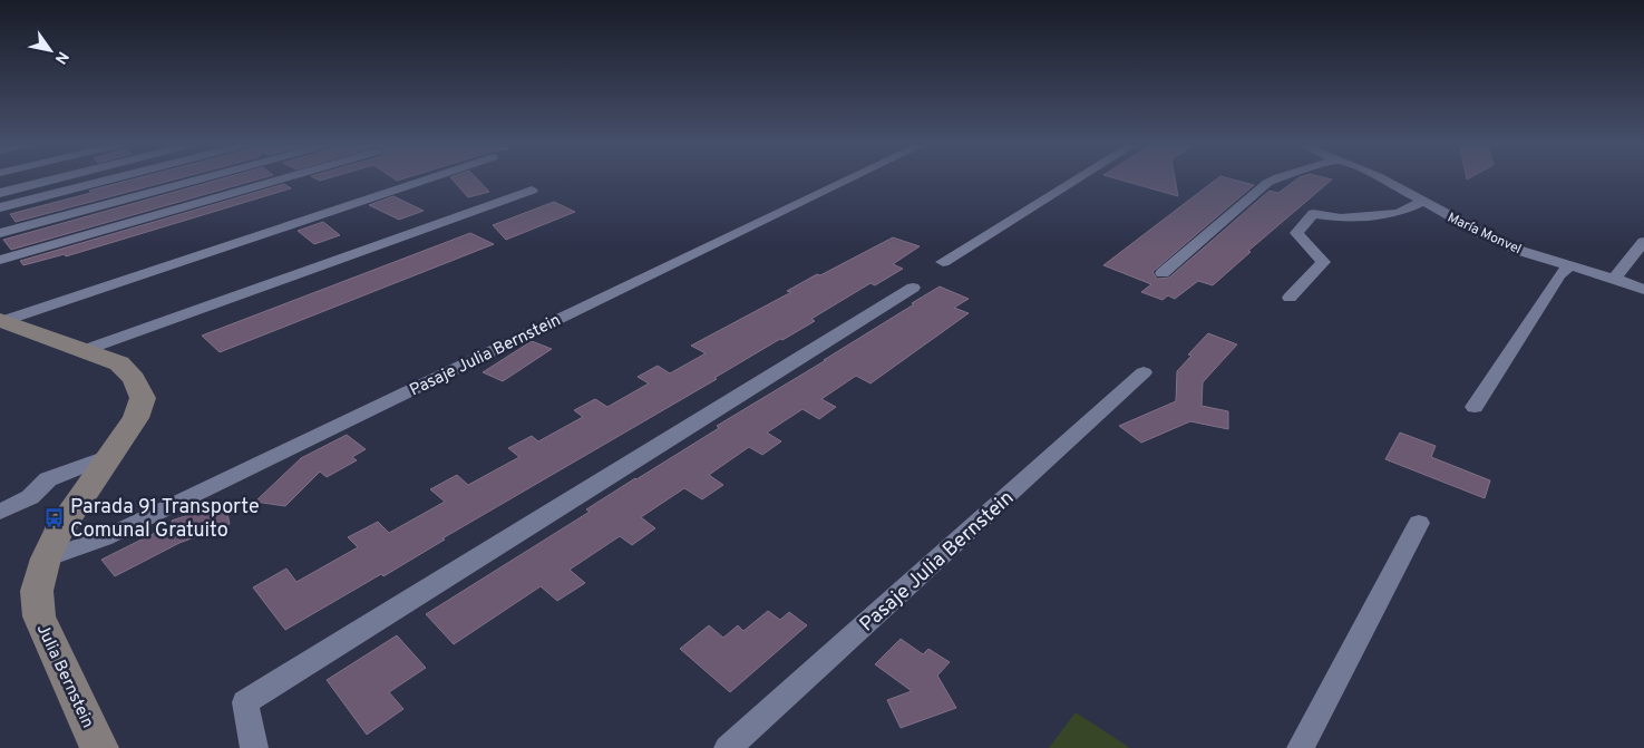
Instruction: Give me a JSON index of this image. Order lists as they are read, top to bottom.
{
  "streets": {
    "street": ["María Monvel", "Pasaje Julia Bernstein", "Julia Bernstein"]
  },
  "crossings": [
    ["Pasaje Julia Bernstein", "Julia Bernstein"]
  ],
  "places": {
    "bus stop": ["Parada 91 Transporte Comunal Gratuito"]
  },
  "north": "bottom right"
}
